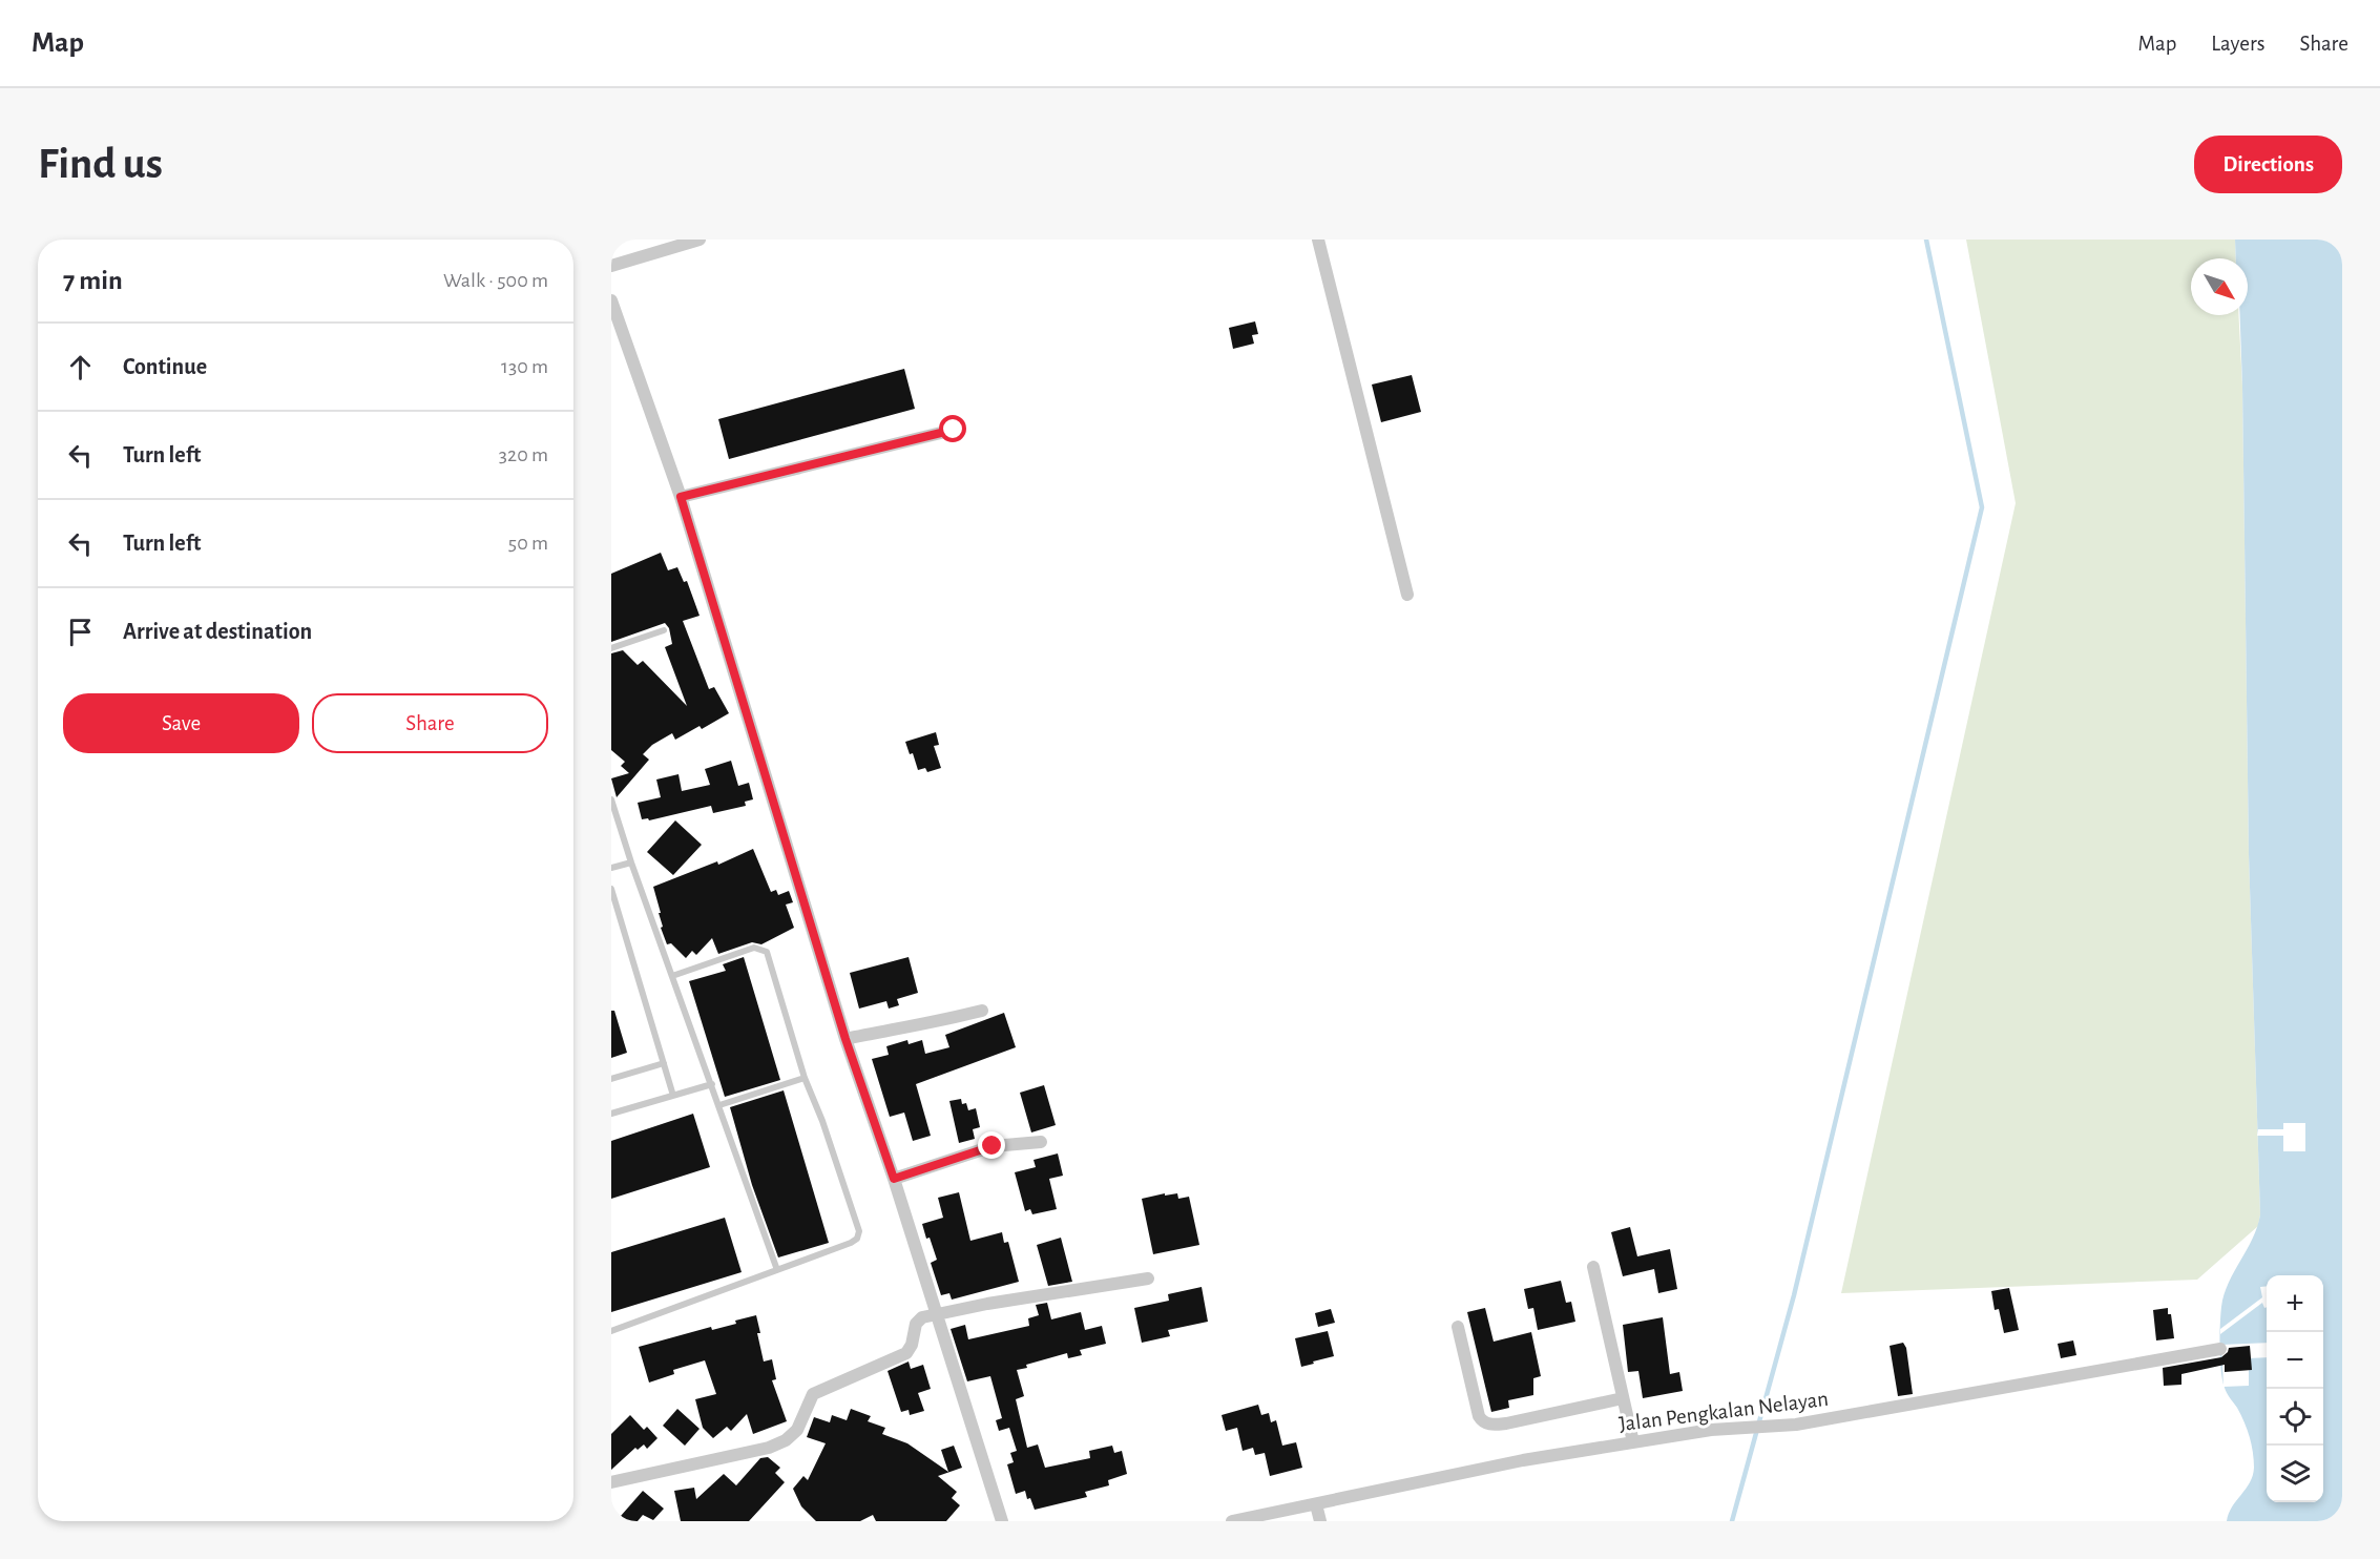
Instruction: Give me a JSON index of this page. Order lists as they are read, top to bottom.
{
  "streets": {
    "street": ["Jalan Pengkalan Nelayan"]
  },
  "north": "bottom right",
  "page": {
    "header": "Map",
    "nav": ["Map", "Layers", "Share"],
    "buttons": [
      "Directions",
      ["Save", "Share"]
    ],
    "title": "Find us",
    "heading": ["7 min", "Walk · 500 m"],
    "list": [
      ["Continue", "130 m"],
      ["Turn left", "320 m"],
      ["Turn left", "50 m"],
      "Arrive at destination"
    ],
    "map_buttons": ["+", "−"]
  }
}
